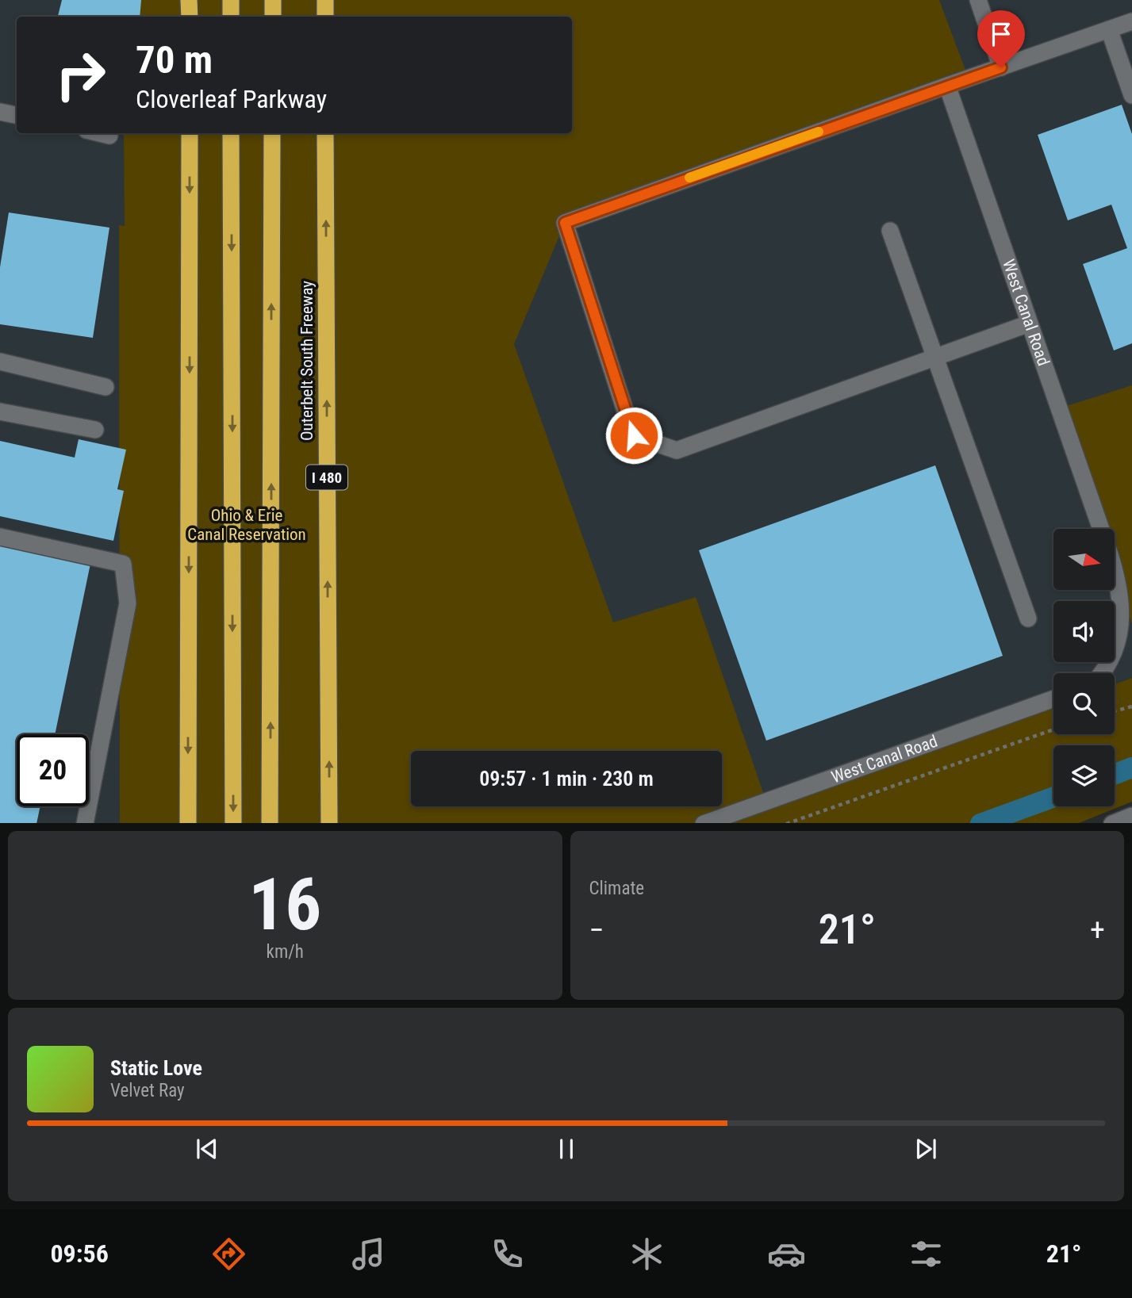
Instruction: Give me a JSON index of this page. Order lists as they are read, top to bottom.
{
  "streets": {
    "highway": ["Outerbelt South Freeway", "I 480"],
    "street": ["West Canal Road"]
  },
  "parks": ["Ohio & Erie Canal Reservation"],
  "north": "right",
  "page": {
    "turn": ["70 m", "Cloverleaf Parkway"],
    "limit": "20",
    "trip": "09:57 · 1 min · 230 m",
    "tile": [
      ["16", "km/h"],
      "Climate"
    ],
    "heat": ["−", "21°", "+"],
    "song": ["Static Love", "Velvet Ray"],
    "tabs": ["09:56", "21°"]
  }
}
